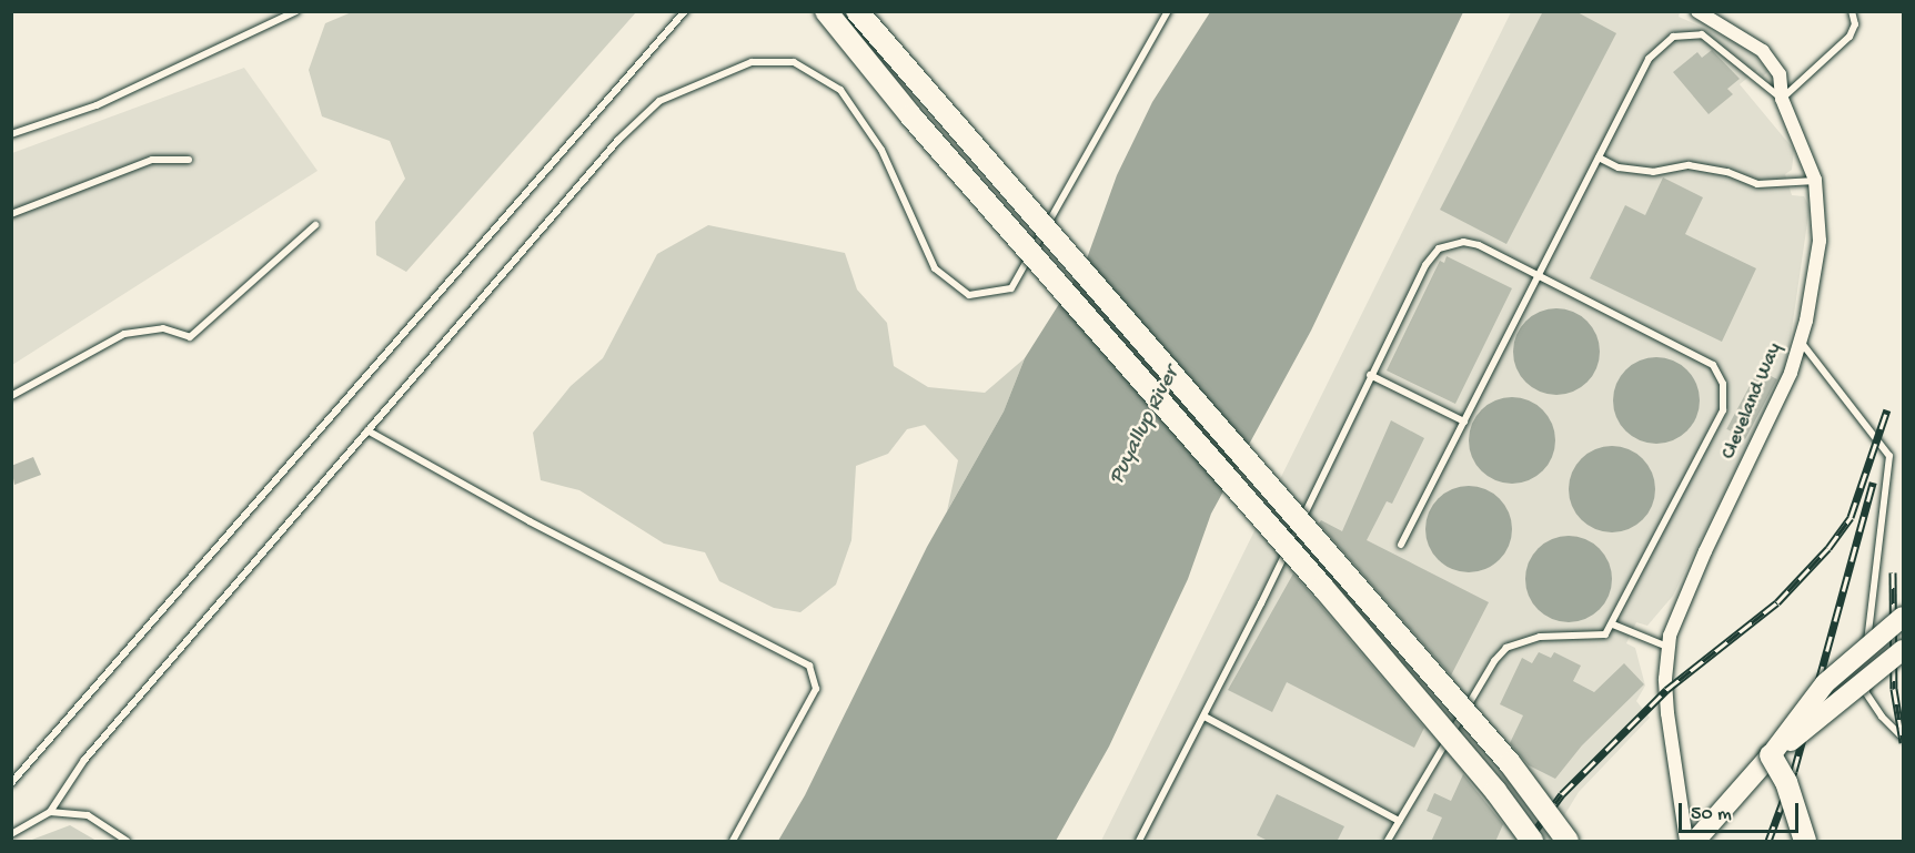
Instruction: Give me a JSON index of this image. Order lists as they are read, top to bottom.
{
  "streets": {
    "street": ["Cleveland Way"]
  },
  "water": ["Puyallup River"],
  "scale_bar": "50 m"
}
